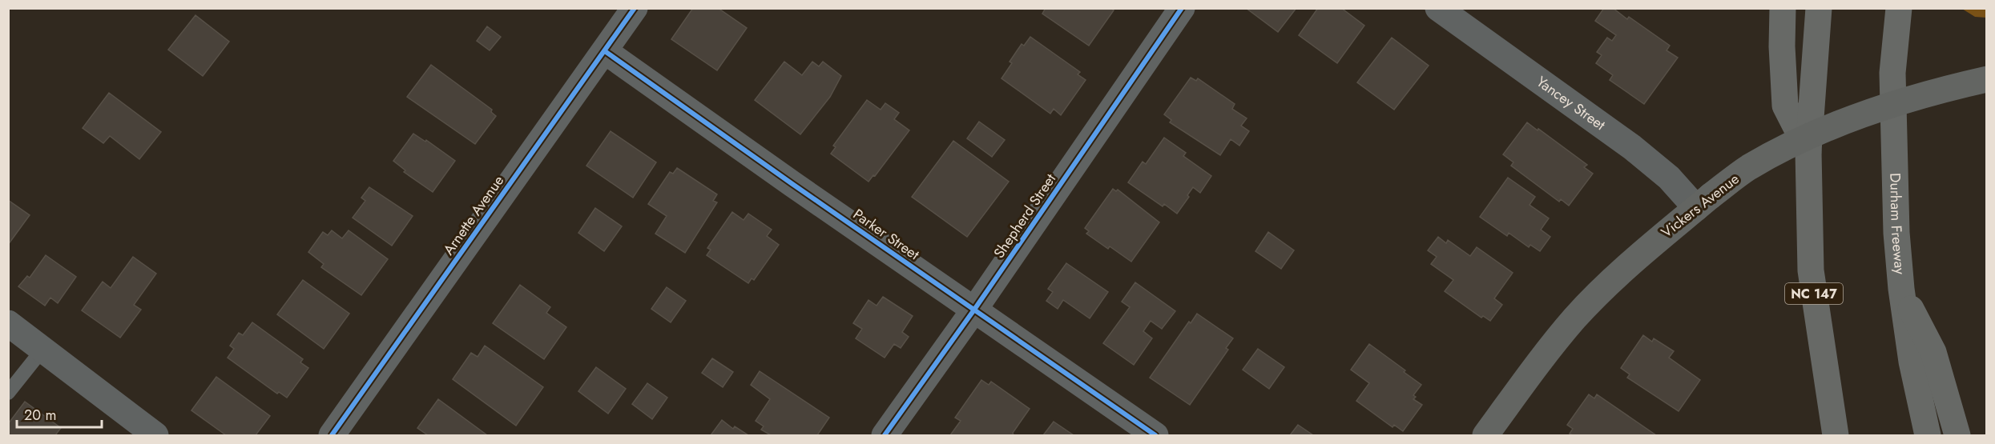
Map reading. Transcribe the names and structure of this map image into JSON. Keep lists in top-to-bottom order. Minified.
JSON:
{"streets":{"highway":["Durham Freeway","NC 147"],"main road":["Vickers Avenue"],"street":["Yancey Street","Arnette Avenue","Shepherd Street","Parker Street"]},"crossings":[["Yancey Street","Vickers Avenue"],["Arnette Avenue","Parker Street"],["Shepherd Street","Parker Street"]],"scale_bar":"20 m"}
